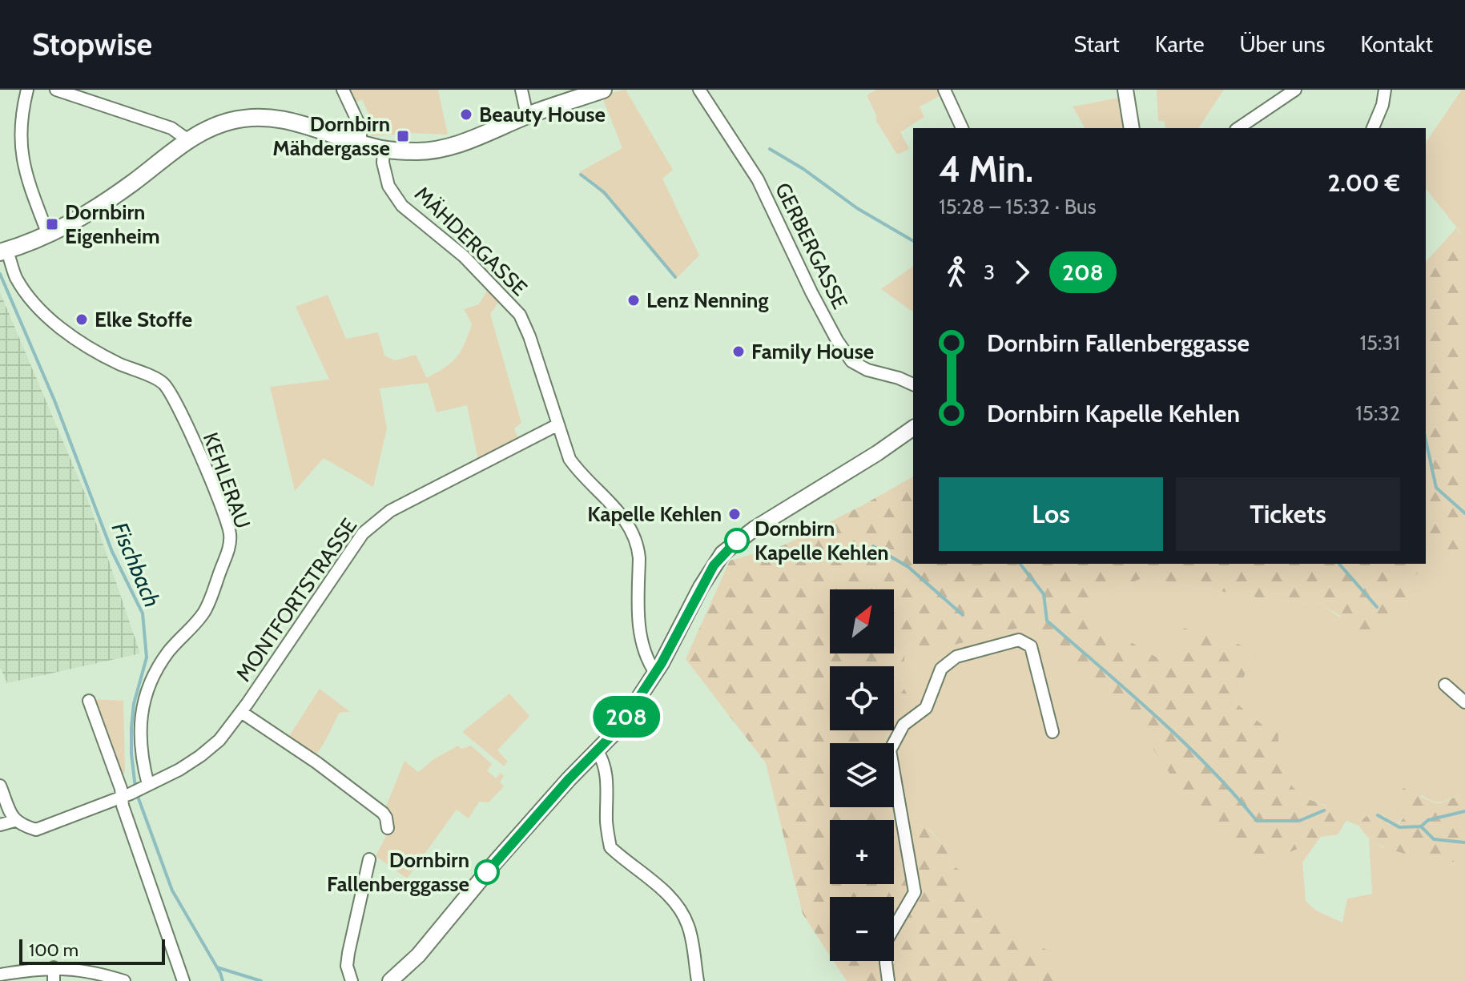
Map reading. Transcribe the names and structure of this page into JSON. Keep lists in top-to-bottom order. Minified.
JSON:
{"streets":{"street":["MÄHDERGASSE","GERBERGASSE","KEHLERAU","MONTFORTSTRASSE"]},"crossings":[["MÄHDERGASSE","MONTFORTSTRASSE"],["KEHLERAU","MONTFORTSTRASSE"]],"water":["Fischbach"],"places":{"other":["Beauty House","Lenz Nenning","Elke Stoffe","Family House","Kapelle Kehlen","Dornbirn Kapelle Kehlen","Dornbirn Fallenberggasse"],"transit":["Dornbirn Mähdergasse","Dornbirn Eigenheim"]},"lines":["bus line 208"],"scale_bar":"100 m","north":"top right","page":{"header":"Stopwise","nav":["Start","Karte","Über uns","Kontakt"],"on_map":"208","heading":["4 Min.","15:28 – 15:32 · Bus","2.00 €"],"legs":["3","208"],"list":[{"name":"Dornbirn Fallenberggasse","value":"15:31"},{"name":"Dornbirn Kapelle Kehlen","value":"15:32"}],"buttons":["Los","Tickets"],"map_buttons":["+","−"],"scale":"100 m"}}
